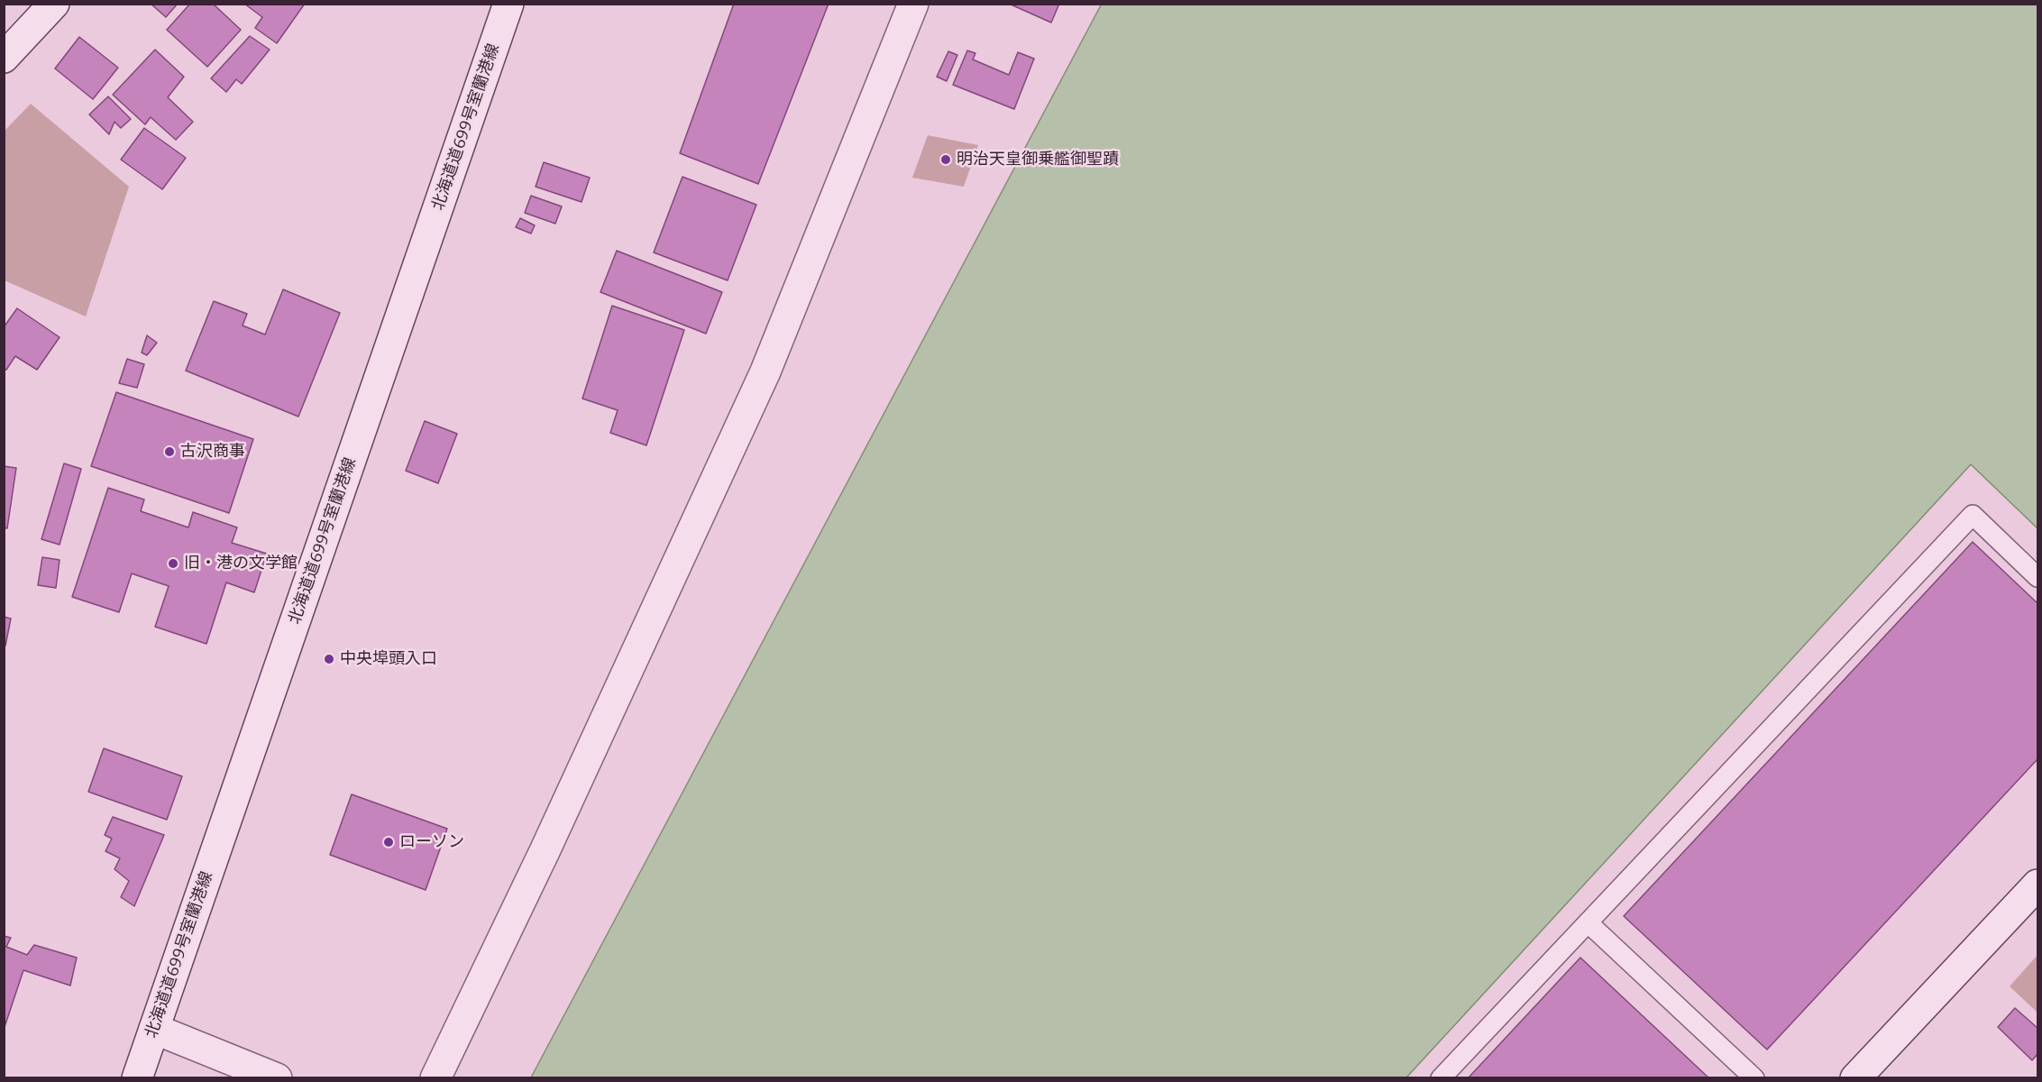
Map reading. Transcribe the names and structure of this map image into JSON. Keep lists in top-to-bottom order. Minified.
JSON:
{"streets":{"street":["北海道道699号室蘭港線"]},"places":["明治天皇御乗艦御聖蹟","古沢商事","旧・港の文学館","中央埠頭入口","ローソン"]}
